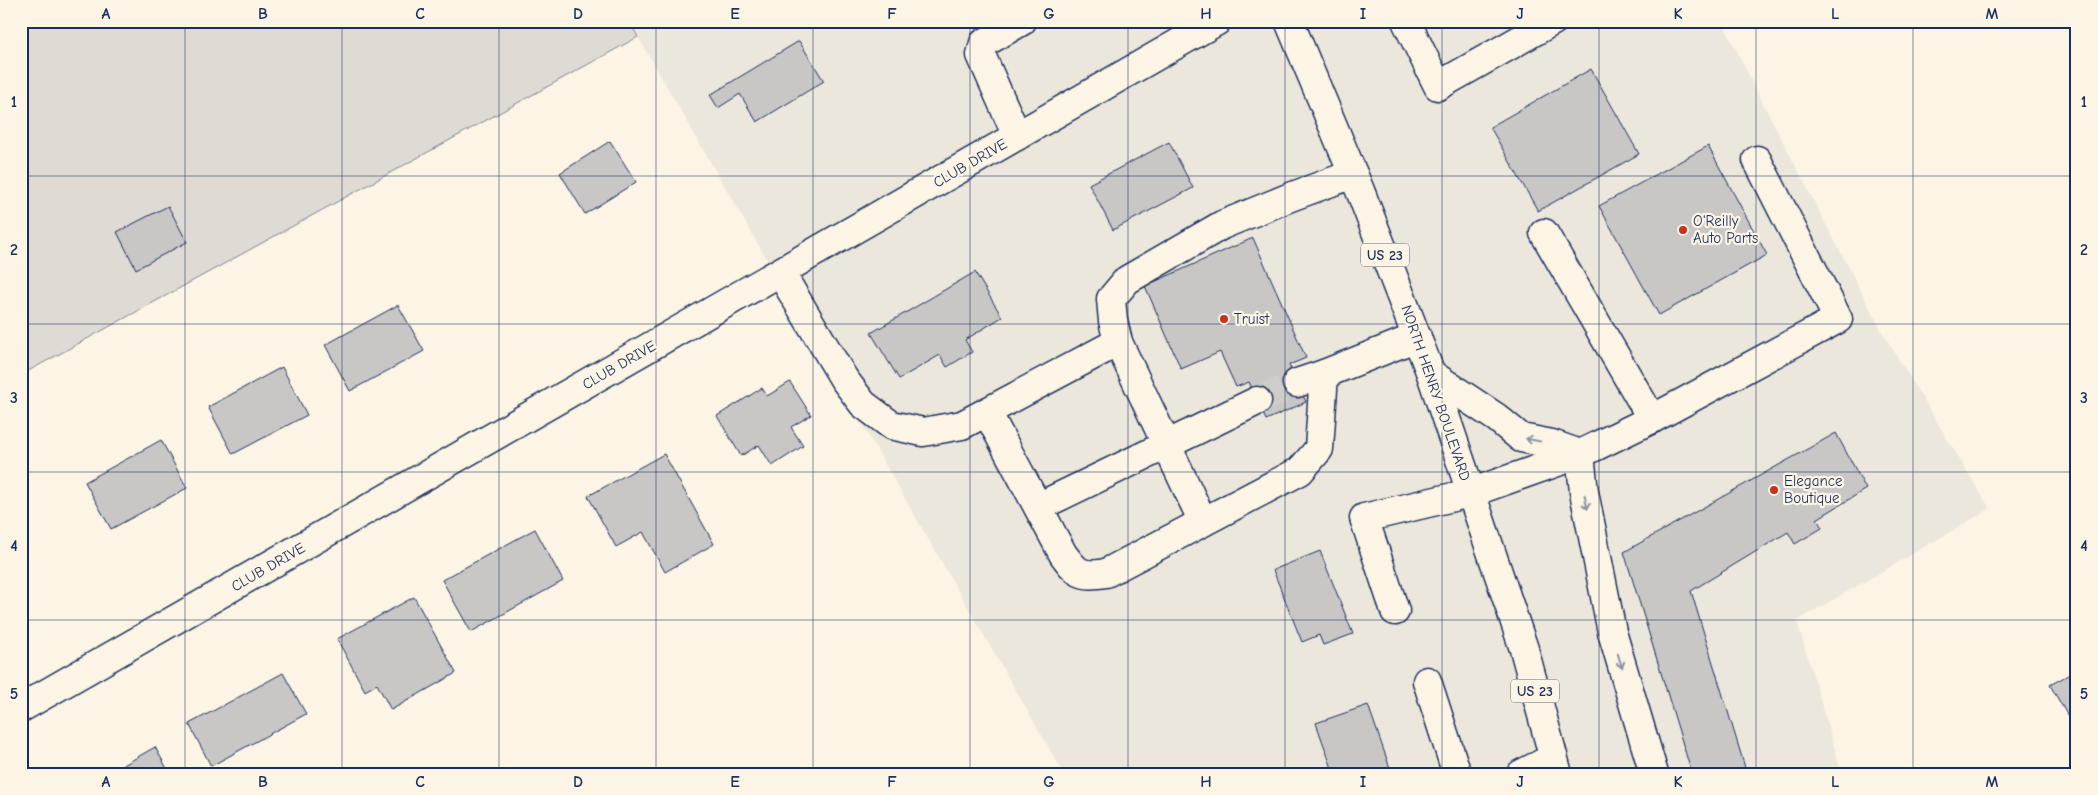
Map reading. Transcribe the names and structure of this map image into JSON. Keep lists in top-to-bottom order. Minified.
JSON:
{"streets":{"main road":["CLUB DRIVE","US 23","NORTH HENRY BOULEVARD"]},"places":["O'Reilly Auto Parts","Truist","Elegance Boutique"],"grid":{"columns":["A","B","C","D","E","F","G","H","I","J","K","L","M"],"rows":["1","2","3","4","5"]}}
